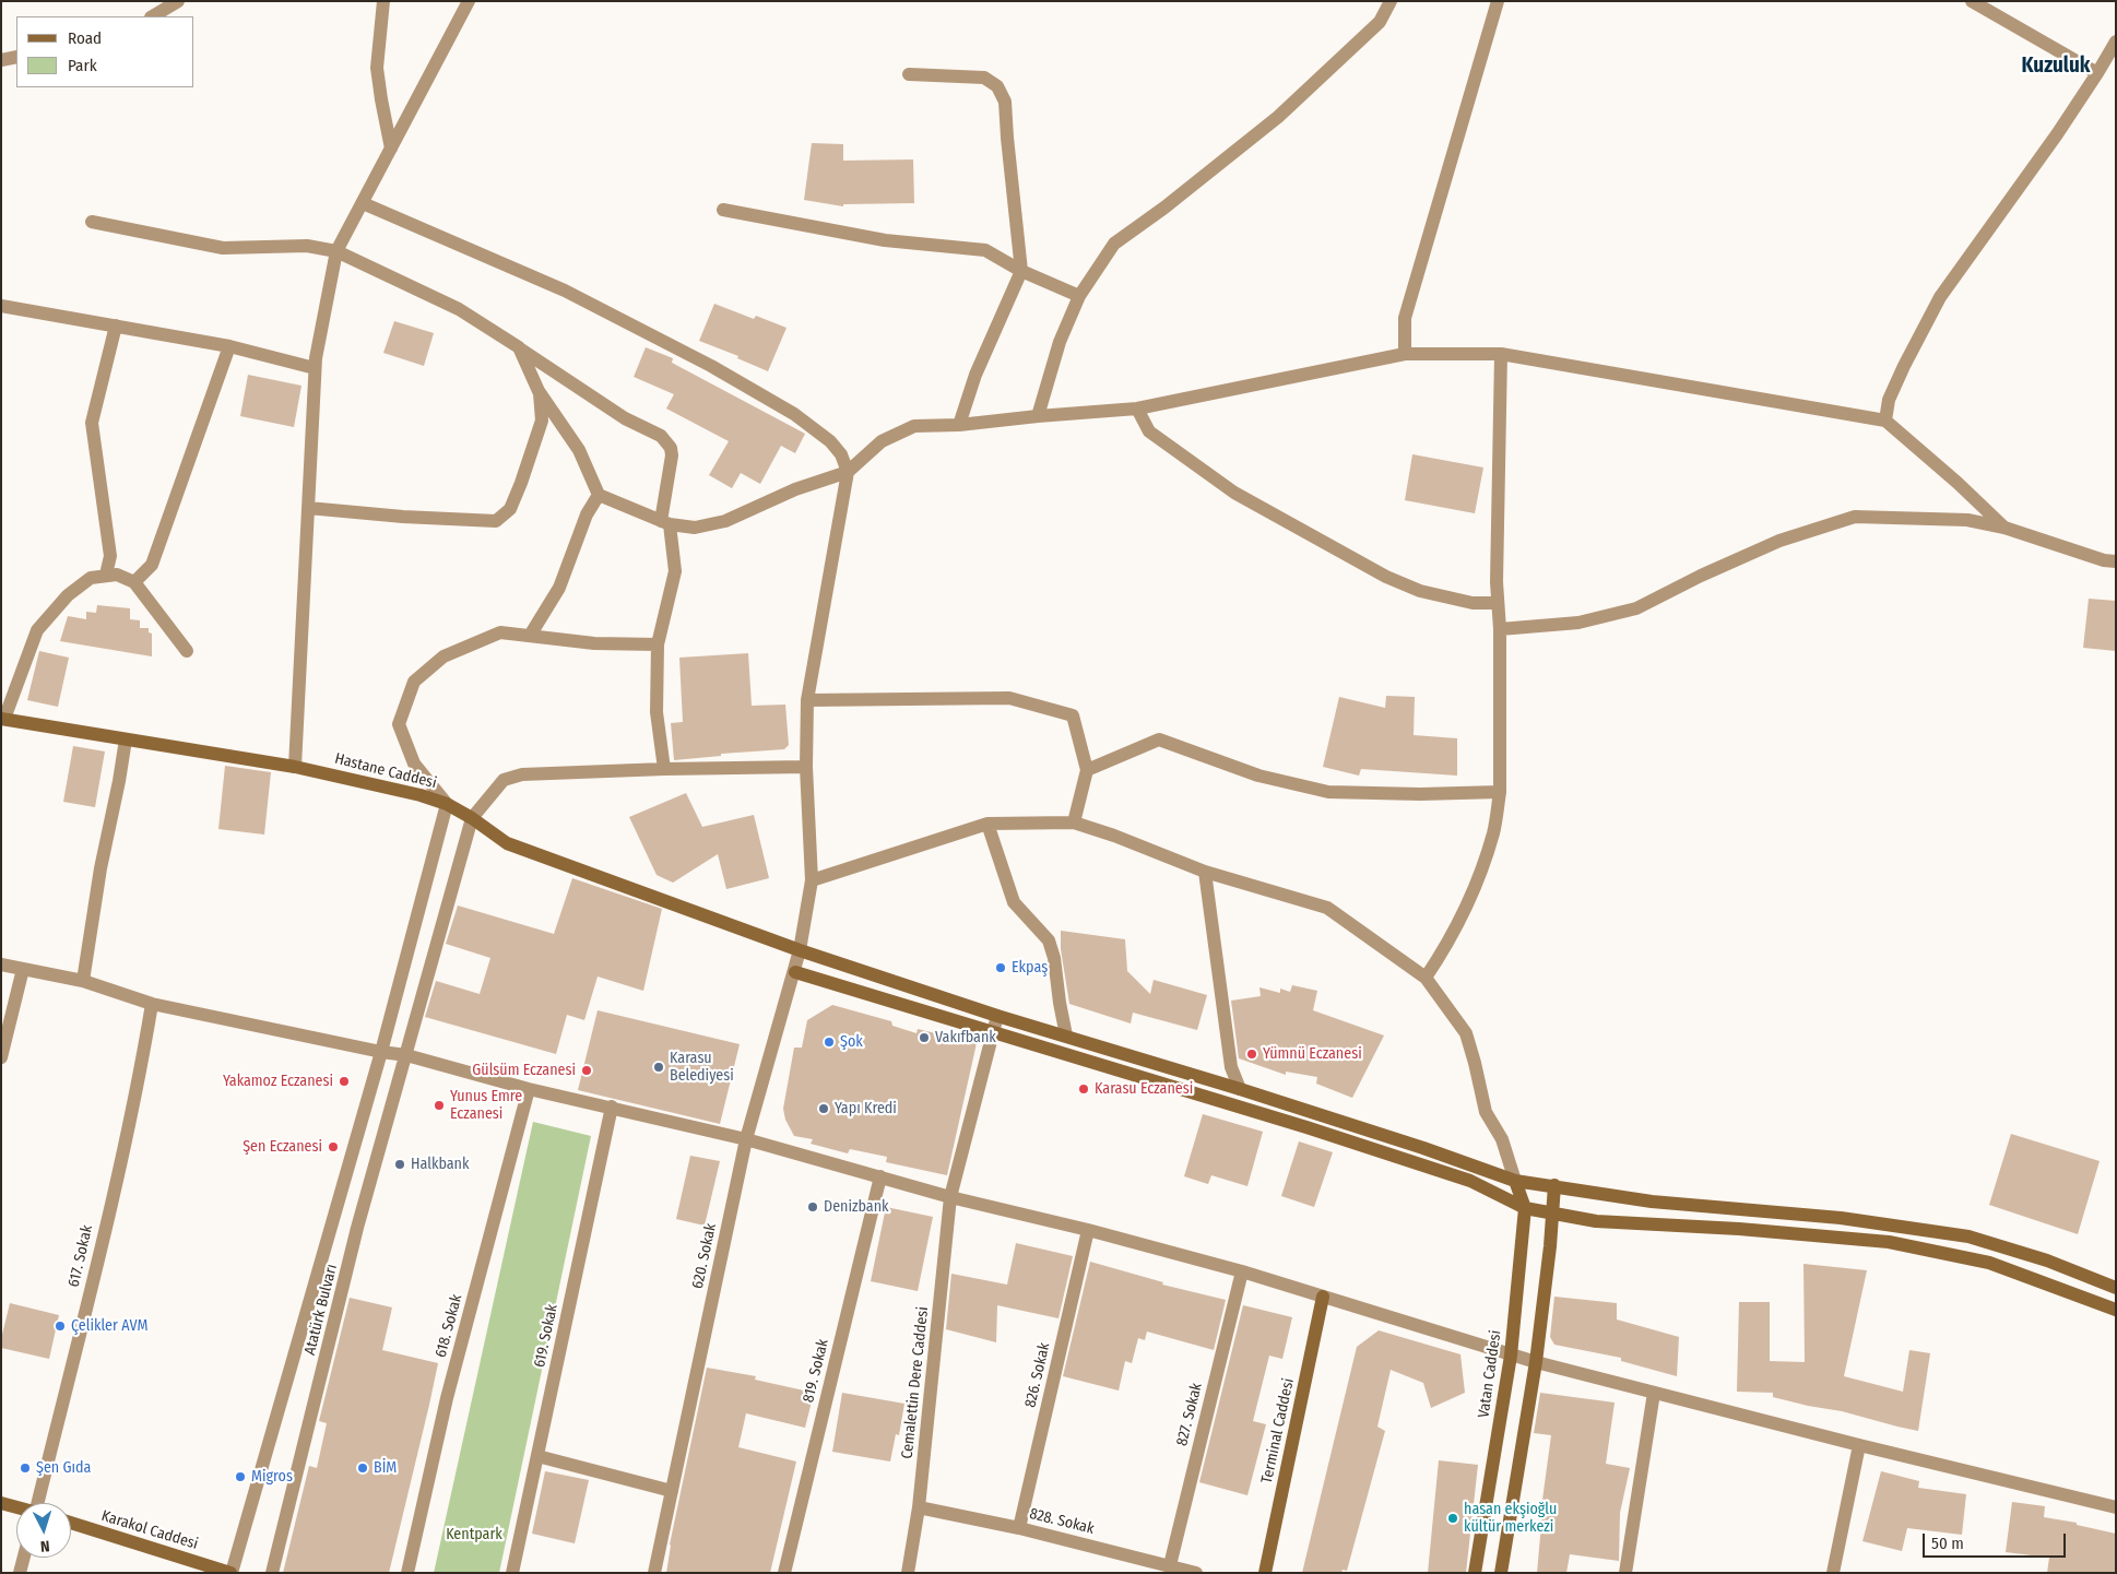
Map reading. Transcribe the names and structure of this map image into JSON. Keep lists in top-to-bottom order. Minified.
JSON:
{"streets":{"main road":["Hastane Caddesi","Vatan Caddesi","Terminal Caddesi","Karakol Caddesi"],"street":["617. Sokak","620. Sokak","Atatürk Bulvarı","618. Sokak","619. Sokak","819. Sokak","826. Sokak","Cemalettin Dere Caddesi","827. Sokak","828. Sokak"]},"crossings":[["Hastane Caddesi","620. Sokak"],["Hastane Caddesi","Atatürk Bulvarı"],["Hastane Caddesi","Vatan Caddesi"],["Hastane Caddesi","Cemalettin Dere Caddesi"],["826. Sokak","828. Sokak"],["Cemalettin Dere Caddesi","828. Sokak"],["827. Sokak","828. Sokak"]],"districts":["Kuzuluk"],"parks":["Kentpark"],"places":["Ekpaş","Vakıfbank","Şok","Yümnü Eczanesi","Karasu Belediyesi","Gülsüm Eczanesi","Yakamoz Eczanesi","Karasu Eczanesi","Yunus Emre Eczanesi","Yapı Kredi","Şen Eczanesi","Halkbank","Denizbank","Çelikler AVM","Şen Gıda","BİM","Migros","hasan ekşioğlu kültür merkezi"],"legend":["Road","Park"],"scale_bar":"50 m","north":"bottom"}
